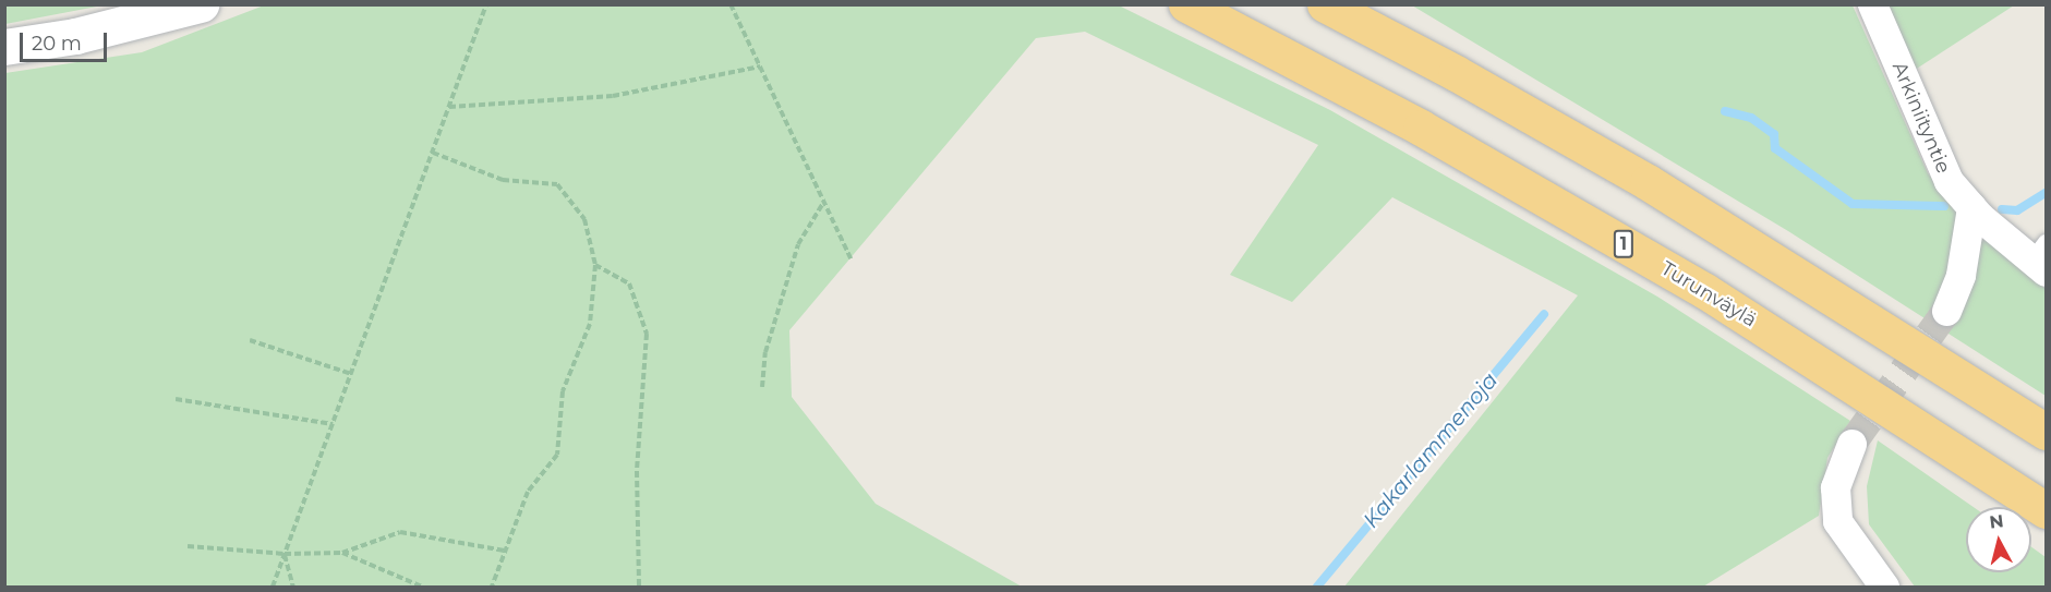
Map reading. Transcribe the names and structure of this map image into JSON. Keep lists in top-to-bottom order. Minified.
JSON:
{"streets":{"highway":["1","Turunväylä"],"street":["Arkiniityntie"]},"water":["Kakarlammenoja"],"scale_bar":"20 m","north":"top"}
